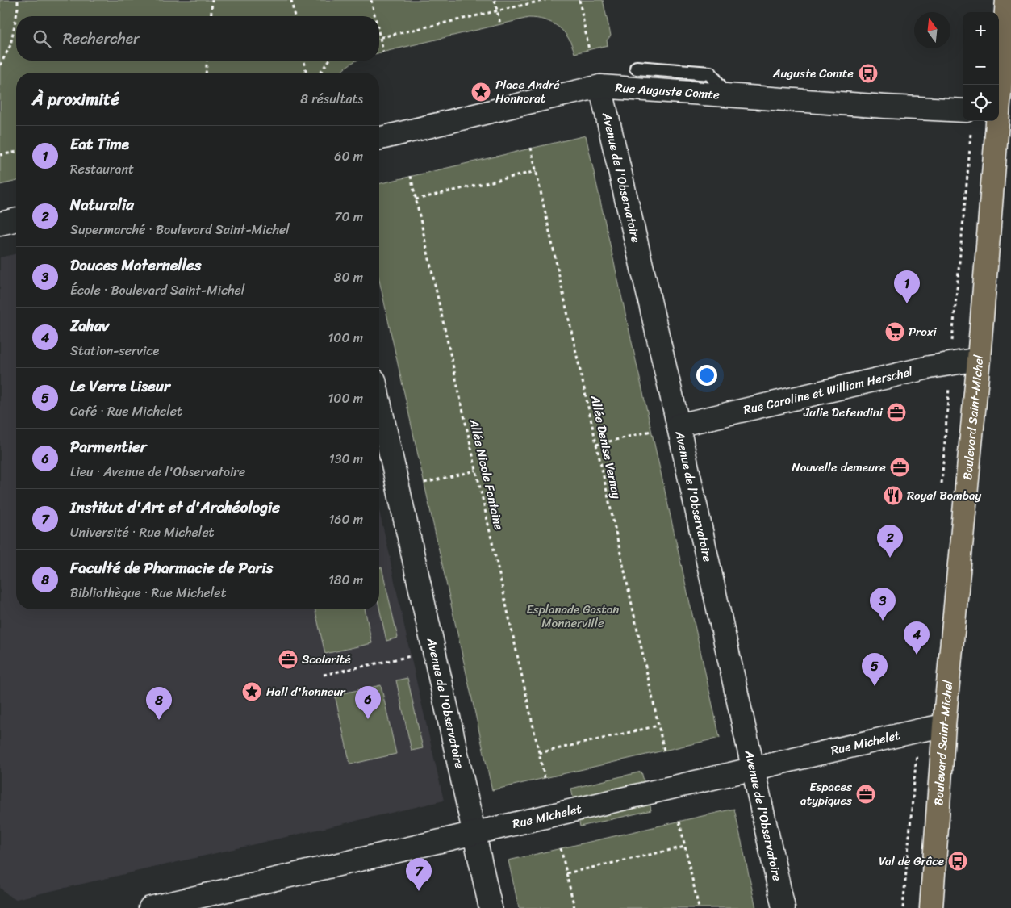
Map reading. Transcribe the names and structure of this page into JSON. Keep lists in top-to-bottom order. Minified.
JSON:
{"streets":{"main road":["Boulevard Saint-Michel"],"street":["Rue Auguste Comte","Avenue de l'Observatoire","Rue Caroline et William Herschel","Rue Michelet"],"path":["Allée Denise Vernay","Allée Nicole Fontaine"]},"crossings":[["Rue Auguste Comte","Avenue de l'Observatoire"],["Avenue de l'Observatoire","Rue Caroline et William Herschel"],["Avenue de l'Observatoire","Rue Michelet"],["Rue Caroline et William Herschel","Boulevard Saint-Michel"],["Boulevard Saint-Michel","Rue Michelet"]],"parks":["Esplanade Gaston Monnerville"],"places":{"bus stop":["Auguste Comte","Val de Grâce"],"place":["Place André Honnorat","Hall d'honneur"],"supermarket":["Proxi"],"office":["Julie Defendini","Nouvelle demeure","Scolarité","Espaces atypiques"],"restaurant":["Royal Bombay"]},"north":"top","page":{"map_buttons":["+","−"],"search":"Rechercher","heading":["À proximité","8 résultats"],"list":[{"mark":"1","name":"Eat Time","note":"Restaurant","value":"60 m"},{"mark":"2","name":"Naturalia","note":"Supermarché · Boulevard Saint-Michel","value":"70 m"},{"mark":"3","name":"Douces Maternelles","note":"École · Boulevard Saint-Michel","value":"80 m"},{"mark":"4","name":"Zahav","note":"Station-service","value":"100 m"},{"mark":"5","name":"Le Verre Liseur","note":"Café · Rue Michelet","value":"100 m"},{"mark":"6","name":"Parmentier","note":"Lieu · Avenue de l'Observatoire","value":"130 m"},{"mark":"7","name":"Institut d'Art et d'Archéologie","note":"Université · Rue Michelet","value":"160 m"},{"mark":"8","name":"Faculté de Pharmacie de Paris","note":"Bibliothèque · Rue Michelet","value":"180 m"}],"pins":["1","2","3","4","5","6","8","7"]}}
